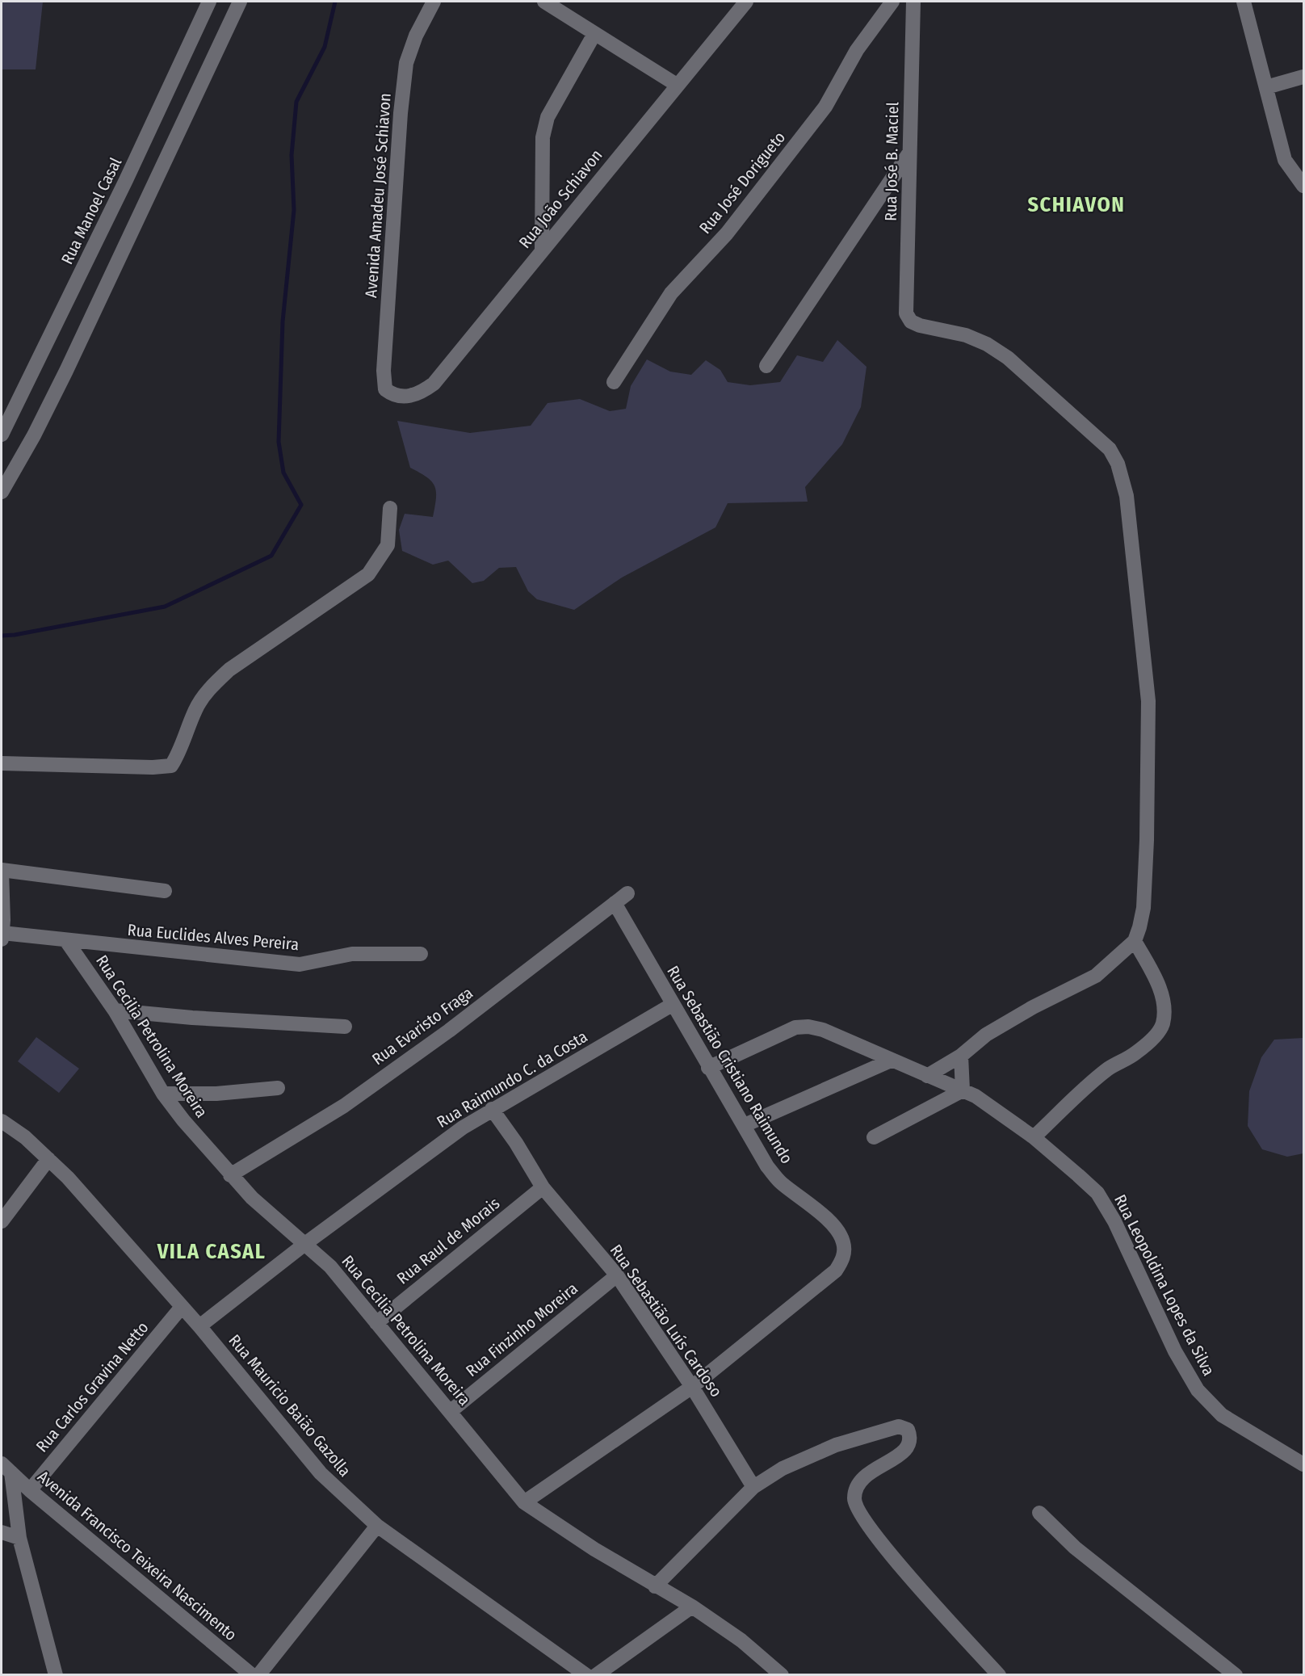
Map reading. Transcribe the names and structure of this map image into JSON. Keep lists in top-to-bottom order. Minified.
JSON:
{"streets":{"street":["Rua José B. Maciel","Rua José Dorigueto","Avenida Amadeu José Schiavon","Rua João Schiavon","Rua Manoel Casal","Rua Euclides Alves Pereira","Rua Evaristo Fraga","Rua Cecilia Petrolina Moreira","Rua Sebastião Cristiano Raimundo","Rua Raimundo C. da Costa","Rua Raul de Morais","Rua Leopoldina Lopes da Silva","Rua Sebastião Luís Cardoso","Rua Finzinho Moreira","Rua Carlos Gravina Netto","Rua Mauricio Baião Gazolla","Avenida Francisco Teixeira Nascimento"]},"crossings":[["Avenida Amadeu José Schiavon","Rua João Schiavon"],["Rua Euclides Alves Pereira","Rua Cecilia Petrolina Moreira"],["Rua Evaristo Fraga","Rua Cecilia Petrolina Moreira"],["Rua Evaristo Fraga","Rua Sebastião Cristiano Raimundo"],["Rua Cecilia Petrolina Moreira","Rua Sebastião Cristiano Raimundo"],["Rua Cecilia Petrolina Moreira","Rua Raimundo C. da Costa"],["Rua Cecilia Petrolina Moreira","Rua Raul de Morais"],["Rua Cecilia Petrolina Moreira","Rua Finzinho Moreira"],["Rua Sebastião Cristiano Raimundo","Rua Raimundo C. da Costa"],["Rua Sebastião Cristiano Raimundo","Rua Leopoldina Lopes da Silva"],["Rua Sebastião Cristiano Raimundo","Rua Sebastião Luís Cardoso"],["Rua Raimundo C. da Costa","Rua Sebastião Luís Cardoso"],["Rua Raul de Morais","Rua Sebastião Luís Cardoso"],["Rua Sebastião Luís Cardoso","Rua Finzinho Moreira"],["Rua Carlos Gravina Netto","Rua Mauricio Baião Gazolla"],["Rua Carlos Gravina Netto","Avenida Francisco Teixeira Nascimento"]],"districts":["SCHIAVON","VILA CASAL"]}
